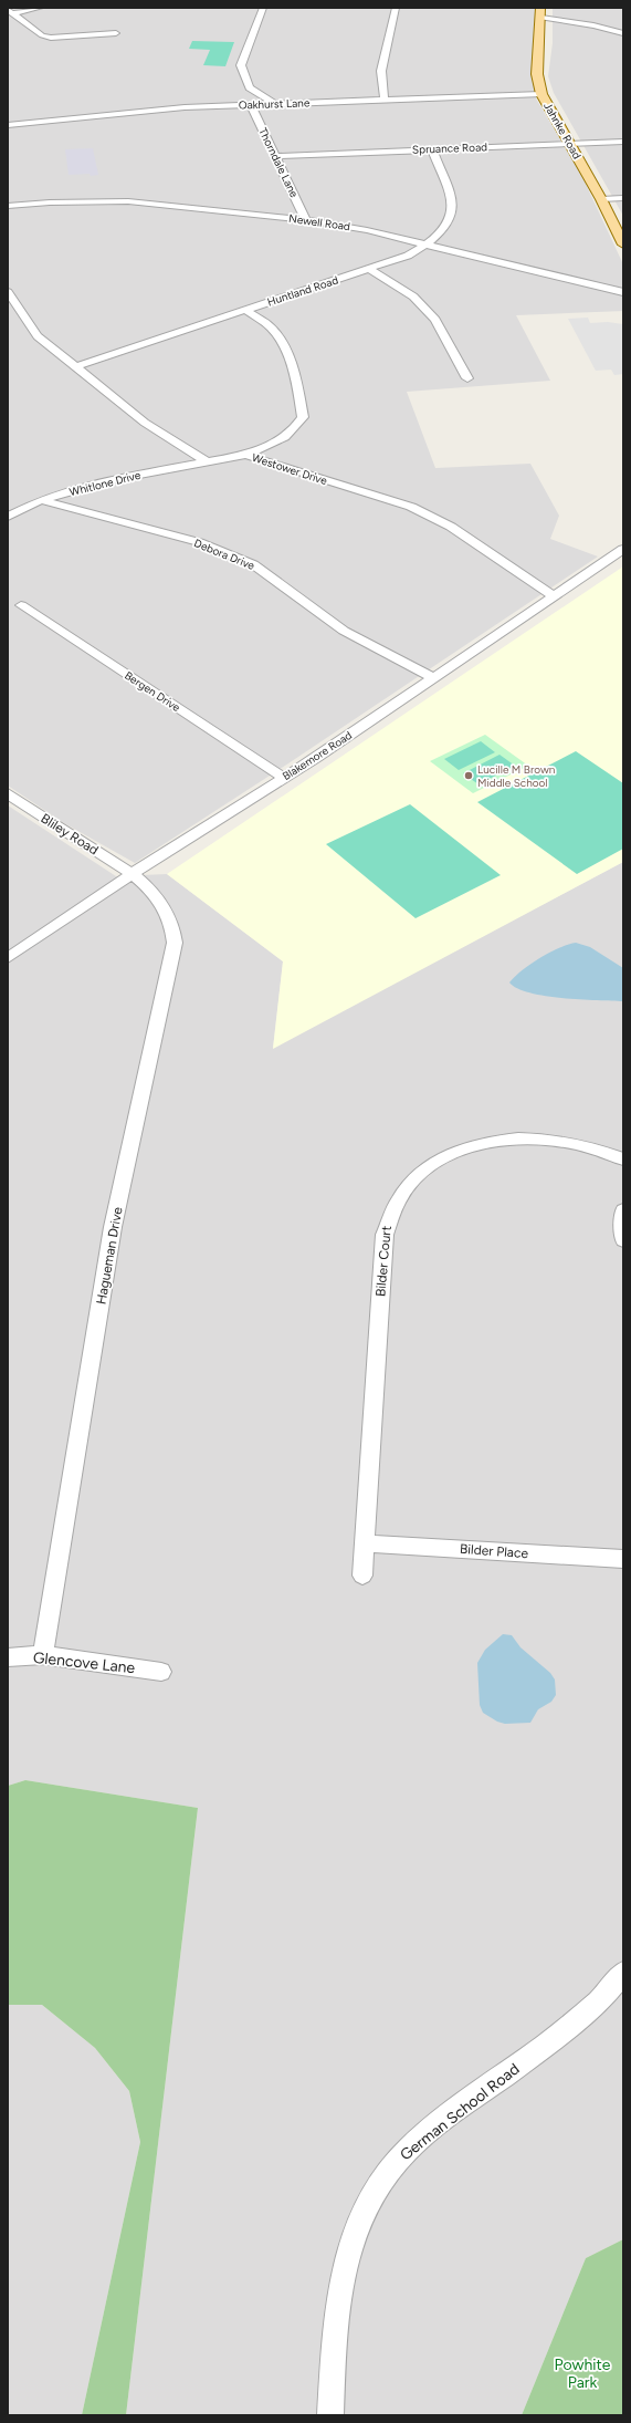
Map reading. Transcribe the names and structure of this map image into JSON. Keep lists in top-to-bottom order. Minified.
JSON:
{"streets":{"main road":["Jahnke Road"],"street":["Oakhurst Lane","Spruance Road","Thorndale Lane","Newell Road","Huntland Road","Westower Drive","Whitlone Drive","Debora Drive","Bergen Drive","Blakemore Road","Bliley Road","Hagueman Drive","Bilder Court","Bilder Place","Glencove Lane","German School Road"]},"crossings":[["Oakhurst Lane","Jahnke Road"],["Oakhurst Lane","Thorndale Lane"],["Jahnke Road","Spruance Road"],["Spruance Road","Thorndale Lane"],["Spruance Road","Huntland Road"],["Thorndale Lane","Newell Road"],["Newell Road","Huntland Road"],["Westower Drive","Whitlone Drive"],["Westower Drive","Blakemore Road"],["Whitlone Drive","Debora Drive"],["Debora Drive","Blakemore Road"],["Bergen Drive","Blakemore Road"],["Blakemore Road","Bliley Road"],["Blakemore Road","Hagueman Drive"],["Bliley Road","Hagueman Drive"],["Hagueman Drive","Glencove Lane"],["Bilder Court","Bilder Place"]],"parks":["Powhite Park"],"places":["Lucille M Brown Middle School"]}
